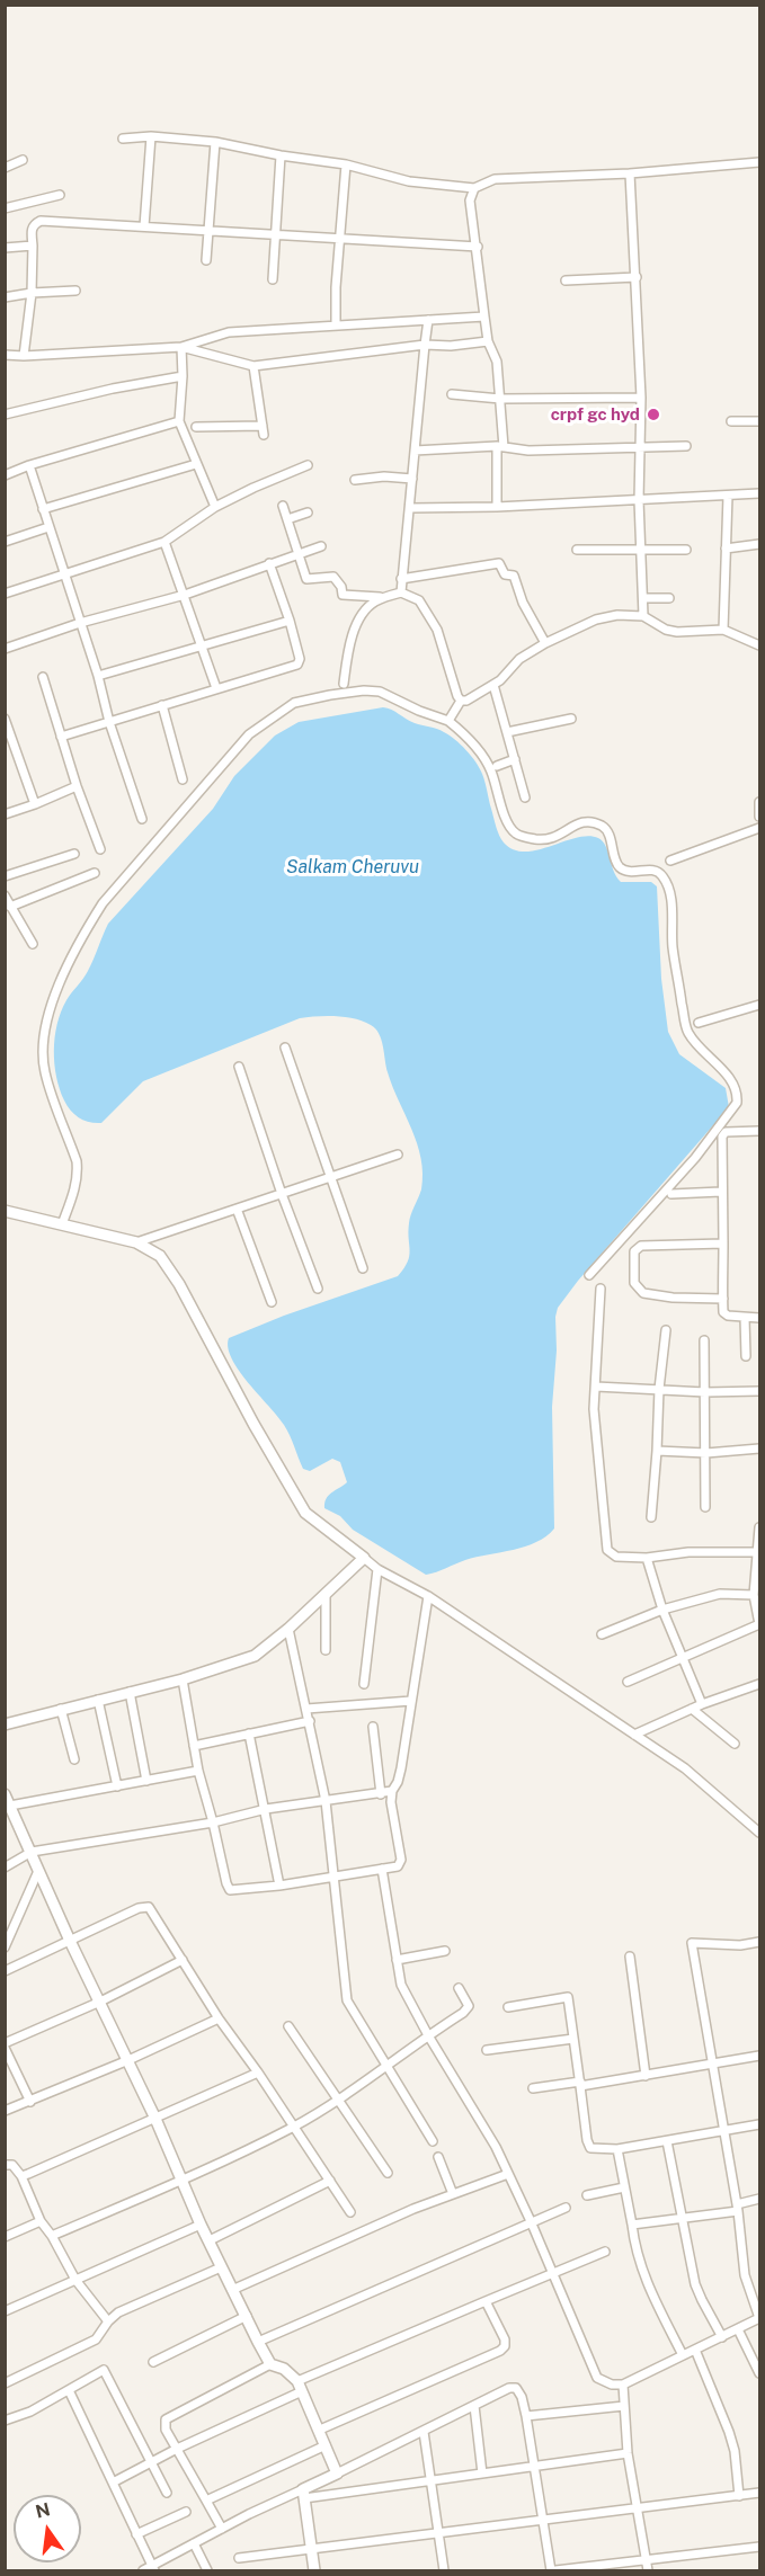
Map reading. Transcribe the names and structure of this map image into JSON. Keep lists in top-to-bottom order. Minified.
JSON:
{"water":["Salkam Cheruvu"],"places":["crpf gc hyd"],"north":"top"}
